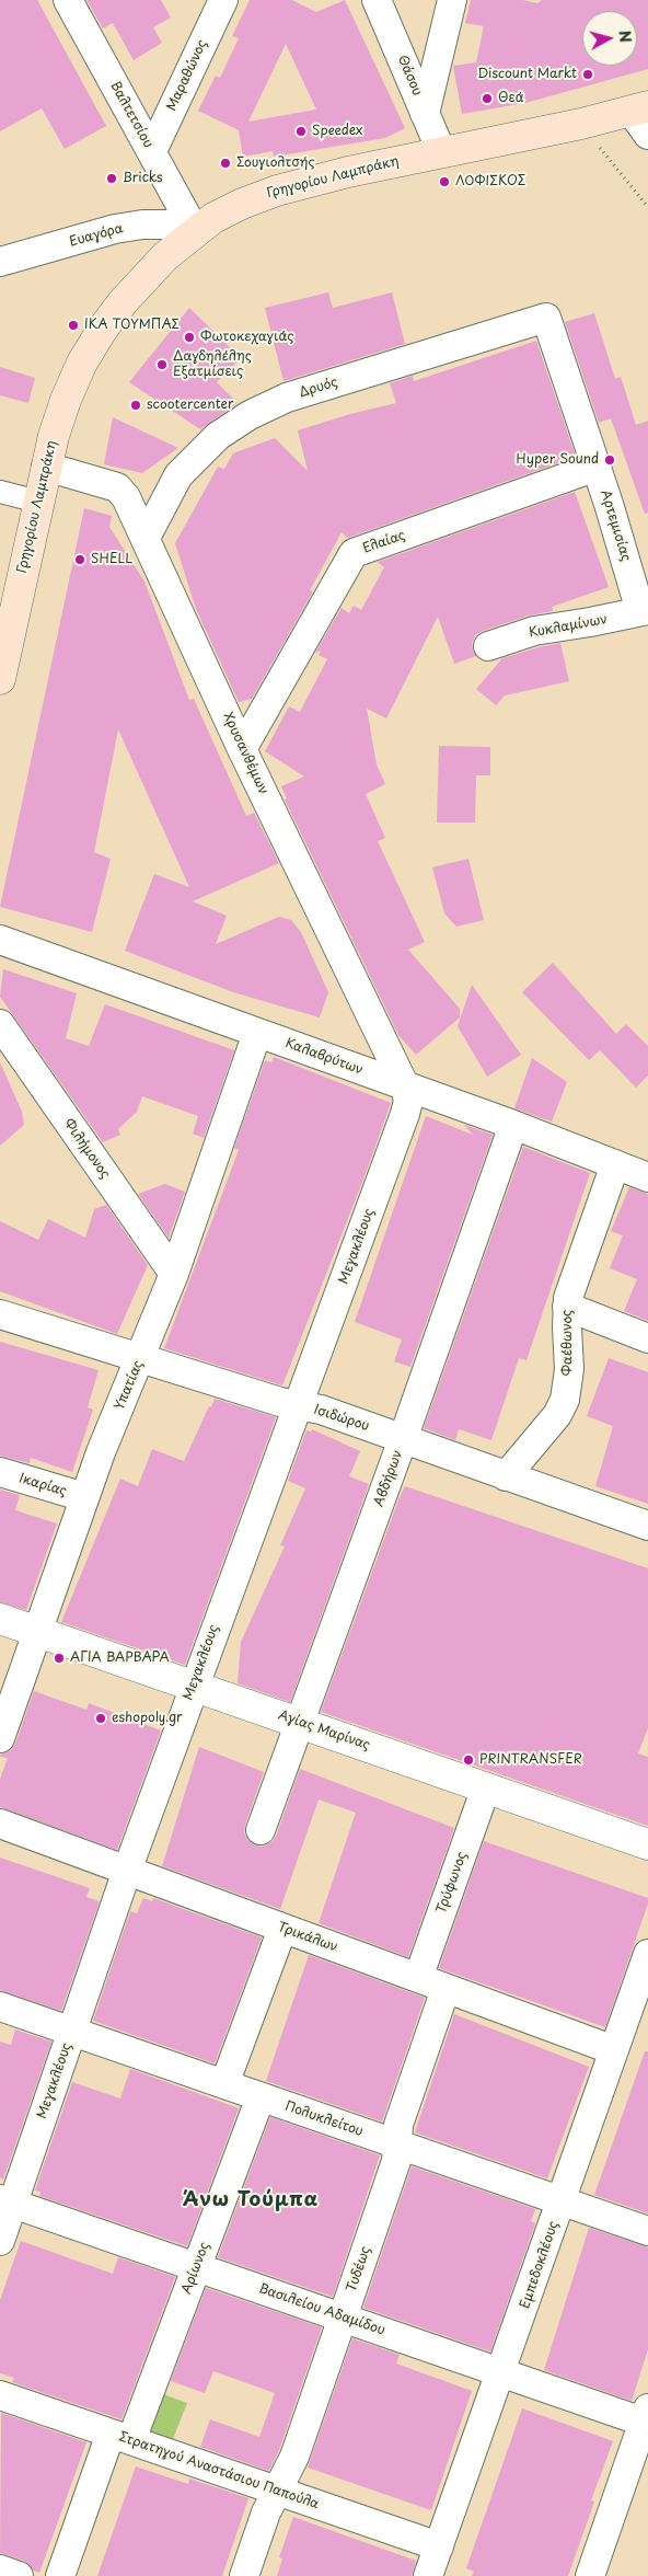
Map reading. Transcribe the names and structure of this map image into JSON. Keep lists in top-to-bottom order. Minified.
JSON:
{"streets":{"main road":["Γρηγορίου Λαμπράκη"],"street":["Μαραθώνος","Θάσου","Βαλτετσίου","Ευαγόρα","Δρυός","Αρτεμισίας","Ελαίας","Κυκλαμίνων","Χρυσανθέμων","Καλαβρύτων","Φιλήμονος","Μεγακλέους","Φαέθωνος","Υπατίας","Ισιδώρου","Αβδήρων","Ικαρίας","Αγίας Μαρίνας","Τρύφωνος","Τρικάλων","Πολυκλείτου","Εμπεδοκλέους","Αρίωνος","Τυδέως","Βασιλείου Αδαμίδου","Στρατηγού Αναστάσιου Παπούλα"]},"crossings":[["Μαραθώνος","Βαλτετσίου"],["Θάσου","Γρηγορίου Λαμπράκη"],["Βαλτετσίου","Γρηγορίου Λαμπράκη"],["Βαλτετσίου","Ευαγόρα"],["Γρηγορίου Λαμπράκη","Ευαγόρα"],["Γρηγορίου Λαμπράκη","Χρυσανθέμων"],["Δρυός","Αρτεμισίας"],["Δρυός","Χρυσανθέμων"],["Αρτεμισίας","Ελαίας"],["Αρτεμισίας","Κυκλαμίνων"],["Ελαίας","Χρυσανθέμων"],["Χρυσανθέμων","Καλαβρύτων"],["Χρυσανθέμων","Μεγακλέους"],["Καλαβρύτων","Μεγακλέους"],["Καλαβρύτων","Φαέθωνος"],["Καλαβρύτων","Υπατίας"],["Καλαβρύτων","Αβδήρων"],["Φιλήμονος","Υπατίας"],["Μεγακλέους","Ισιδώρου"],["Μεγακλέους","Αγίας Μαρίνας"],["Μεγακλέους","Τρικάλων"],["Μεγακλέους","Πολυκλείτου"],["Μεγακλέους","Βασιλείου Αδαμίδου"],["Φαέθωνος","Ισιδώρου"],["Υπατίας","Ισιδώρου"],["Υπατίας","Ικαρίας"],["Υπατίας","Αγίας Μαρίνας"],["Ισιδώρου","Αβδήρων"],["Αβδήρων","Αγίας Μαρίνας"],["Αγίας Μαρίνας","Τρύφωνος"],["Τρύφωνος","Τρικάλων"],["Τρικάλων","Εμπεδοκλέους"],["Τρικάλων","Τυδέως"],["Πολυκλείτου","Εμπεδοκλέους"],["Πολυκλείτου","Αρίωνος"],["Πολυκλείτου","Τυδέως"],["Εμπεδοκλέους","Βασιλείου Αδαμίδου"],["Εμπεδοκλέους","Στρατηγού Αναστάσιου Παπούλα"],["Αρίωνος","Βασιλείου Αδαμίδου"],["Αρίωνος","Στρατηγού Αναστάσιου Παπούλα"],["Τυδέως","Βασιλείου Αδαμίδου"],["Τυδέως","Στρατηγού Αναστάσιου Παπούλα"]],"districts":["Άνω Τούμπα"],"places":["Discount Markt","Θεά","Speedex","Σουγιολτσής","Bricks","ΛΟΦΙΣΚΟΣ","ΙΚΑ ΤΟΥΜΠΑΣ","Φωτοκεχαγιάς","Δαγδηλέλης Εξατμίσεις","scootercenter","Hyper Sound","SHELL","ΑΓΙΑ ΒΑΡΒΑΡΑ","eshopoly.gr","PRINTRANSFER"],"north":"right"}
